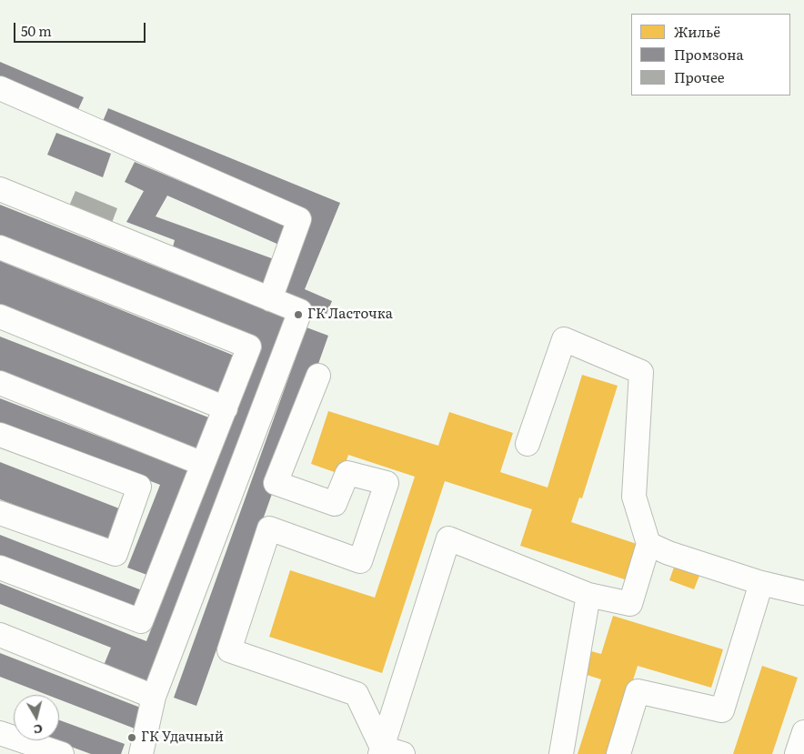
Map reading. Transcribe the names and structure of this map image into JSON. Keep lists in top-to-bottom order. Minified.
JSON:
{"places":["ГК Ласточка","ГК Удачный"],"legend":["Жильё","Промзона","Прочее"],"scale_bar":"50 m","north":"bottom"}
